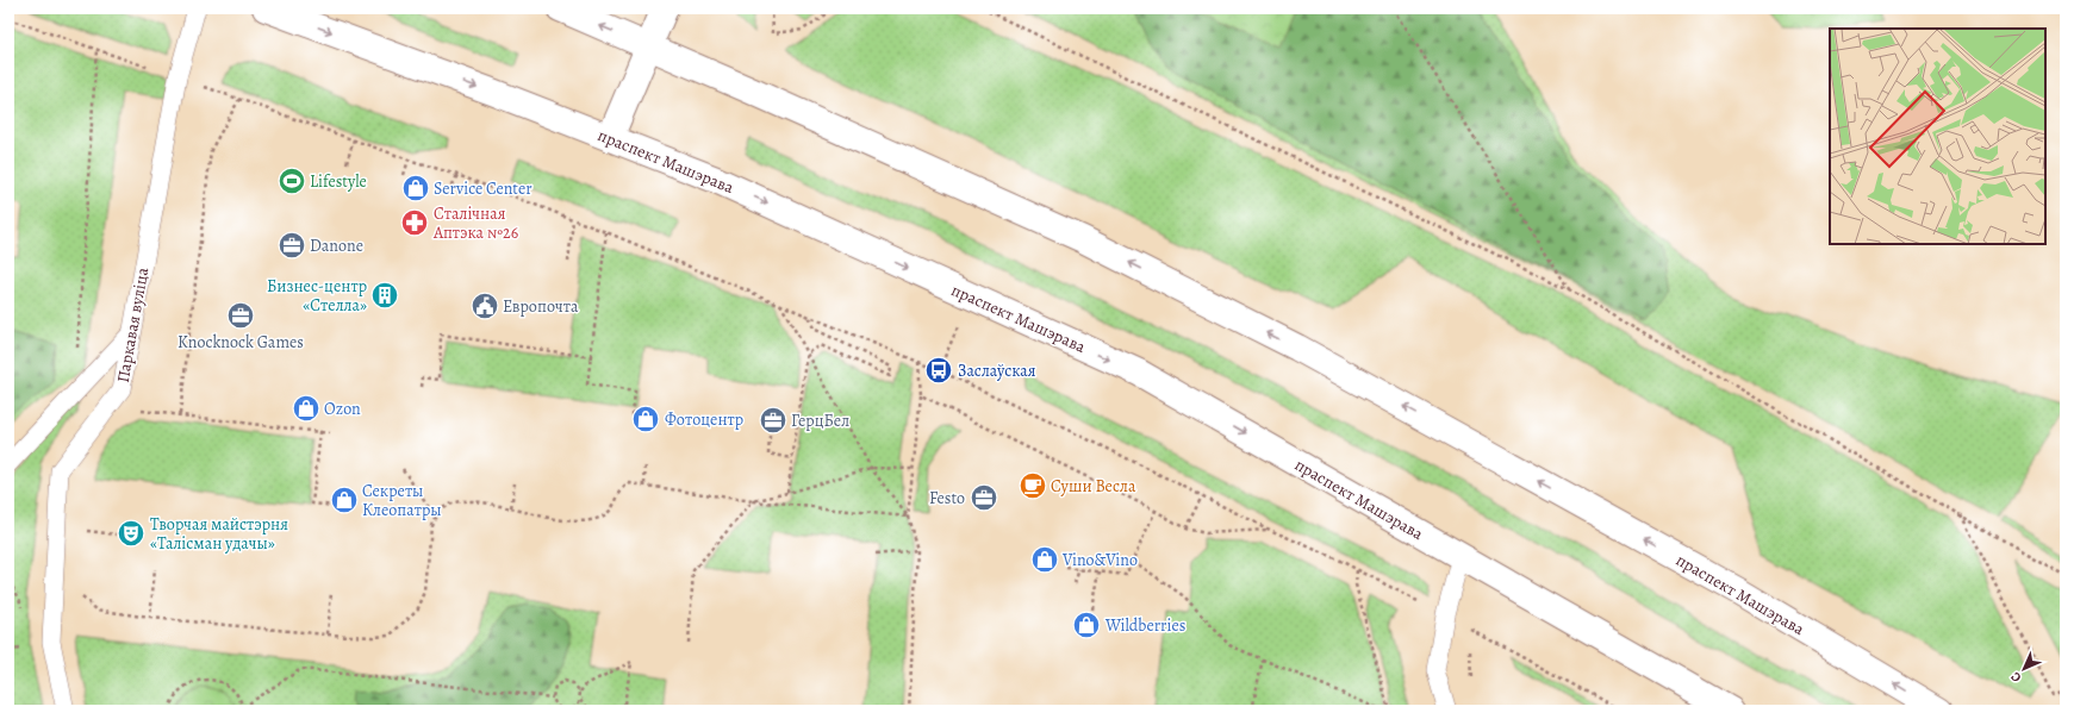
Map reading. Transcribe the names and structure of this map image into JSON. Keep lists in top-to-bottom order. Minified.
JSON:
{"streets":{"main road":["праспект Машэрава"],"lane":["Паркавая вуліца"]},"places":{"sports":["Lifestyle"],"shop":["Service Center","Ozon","Фотоцентр","Секреты Клеопатры","Vino&Vino","Wildberries"],"pharmacy":["Сталічная Аптэка №26"],"office":["Danone","Knocknock Games","ГерцБел","Festo"],"building":["Бизнес-центр «Стелла»"],"public building":["Европочта"],"bus stop":["Заслаўская"],"cafe":["Суши Весла"],"theatre":["Творчая майстэрня «Талісман удачы»"]},"north":"bottom left"}
